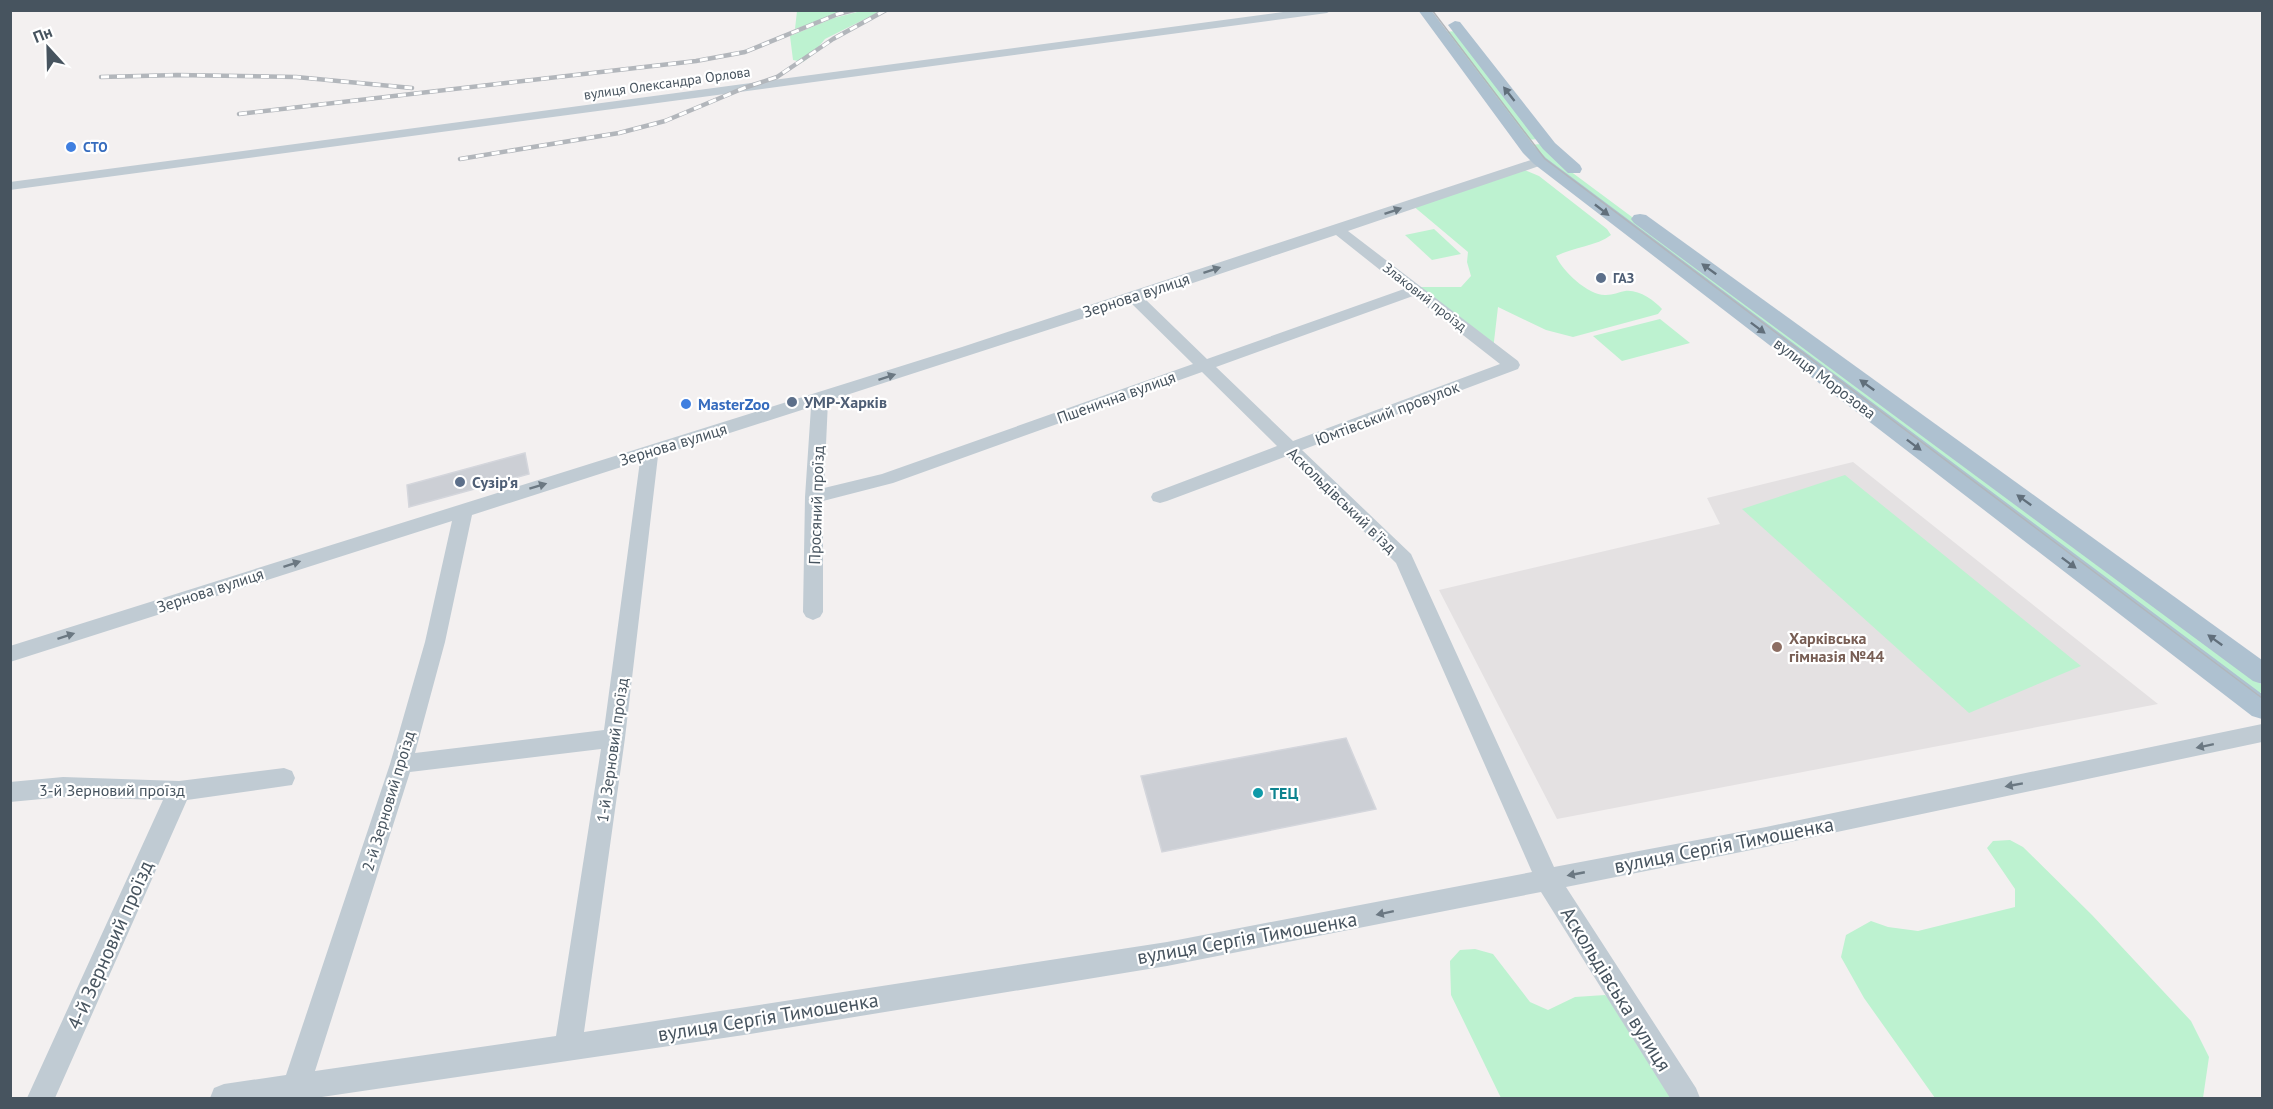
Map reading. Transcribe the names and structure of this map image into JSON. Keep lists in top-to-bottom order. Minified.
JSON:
{"streets":{"main road":["вулиця Морозова"],"street":["вулиця Олександра Орлова","Зернова вулиця","Злаковий проїзд","Пшенична вулиця","Юмтівський провулок","Аскольдівський в'їзд","Просяний проїзд","1-й Зерновий проїзд","3-й Зерновий проїзд","2-й Зерновий проїзд","вулиця Сергія Тимошенка","4-й Зерновий проїзд","Аскольдівська вулиця"]},"crossings":[["Зернова вулиця","Злаковий проїзд"],["Зернова вулиця","вулиця Морозова"],["Зернова вулиця","Аскольдівський в'їзд"],["Зернова вулиця","Просяний проїзд"],["Зернова вулиця","1-й Зерновий проїзд"],["Зернова вулиця","2-й Зерновий проїзд"],["Злаковий проїзд","Пшенична вулиця"],["Злаковий проїзд","Юмтівський провулок"],["Пшенична вулиця","Аскольдівський в'їзд"],["Пшенична вулиця","Просяний проїзд"],["Юмтівський провулок","Аскольдівський в'їзд"],["Аскольдівський в'їзд","вулиця Сергія Тимошенка"],["Аскольдівський в'їзд","Аскольдівська вулиця"],["1-й Зерновий проїзд","вулиця Сергія Тимошенка"],["3-й Зерновий проїзд","4-й Зерновий проїзд"],["2-й Зерновий проїзд","вулиця Сергія Тимошенка"],["вулиця Сергія Тимошенка","Аскольдівська вулиця"]],"one_way":["Зернова вулиця","вулиця Сергія Тимошенка"],"places":["СТО","ГАЗ","УМР-Харків","MasterZoo","Сузір'я","Харківська гімназія №44","ТЕЦ"],"north":"top"}
